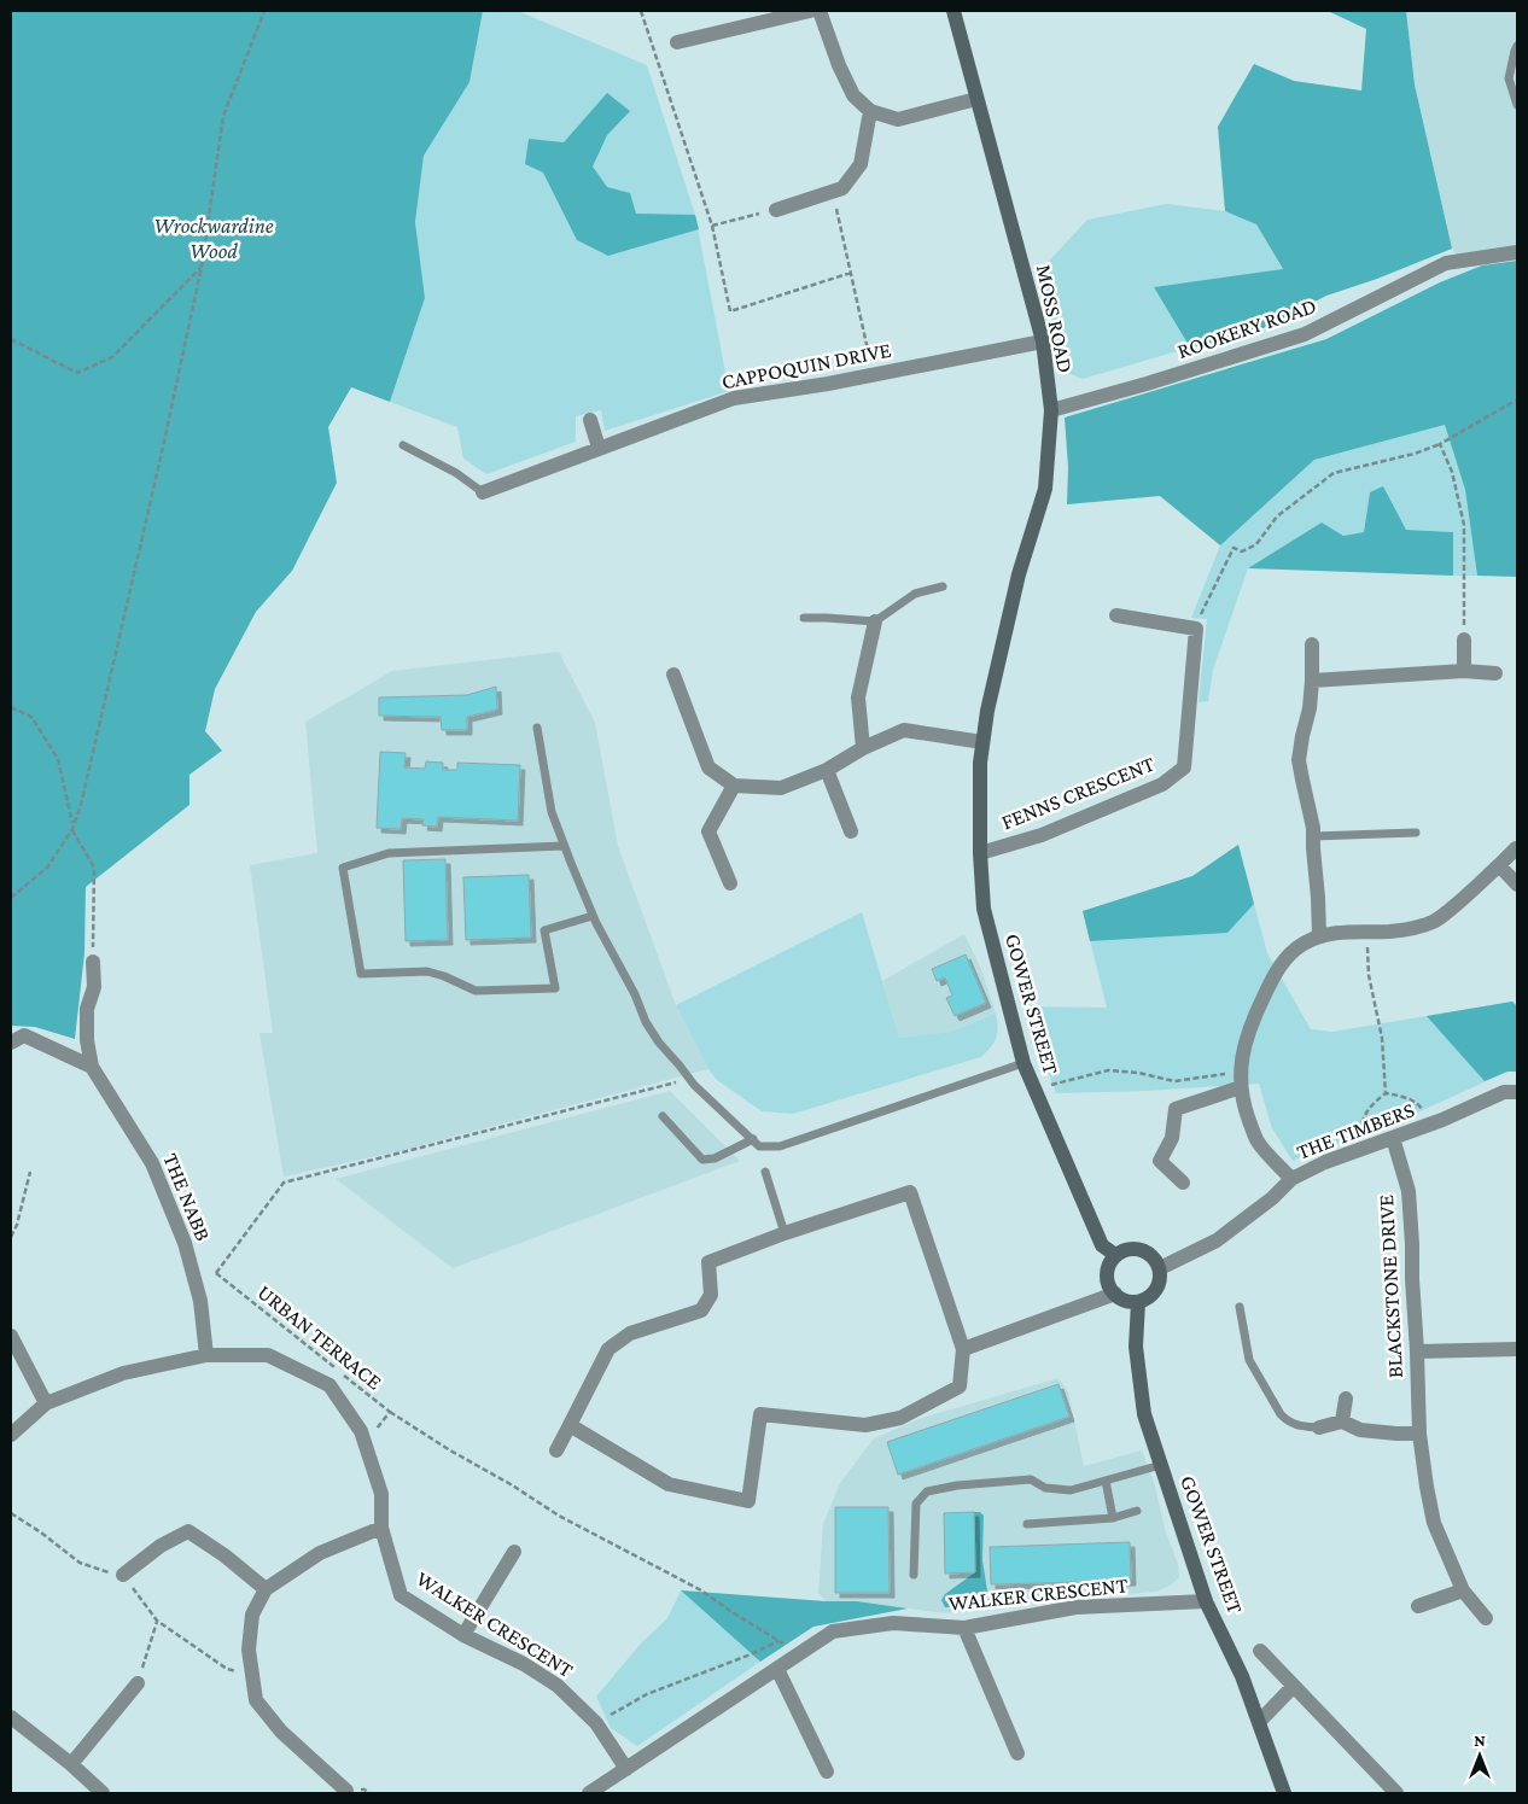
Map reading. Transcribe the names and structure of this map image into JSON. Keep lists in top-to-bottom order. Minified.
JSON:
{"streets":{"street":["MOSS ROAD","ROOKERY ROAD","CAPPOQUIN DRIVE","FENNS CRESCENT","GOWER STREET","THE TIMBERS","THE NABB","BLACKSTONE DRIVE","WALKER CRESCENT"],"path":["URBAN TERRACE"]},"crossings":[["MOSS ROAD","ROOKERY ROAD"],["MOSS ROAD","CAPPOQUIN DRIVE"],["MOSS ROAD","FENNS CRESCENT"],["MOSS ROAD","GOWER STREET"],["FENNS CRESCENT","GOWER STREET"],["GOWER STREET","THE TIMBERS"],["GOWER STREET","WALKER CRESCENT"],["THE TIMBERS","BLACKSTONE DRIVE"],["THE NABB","WALKER CRESCENT"],["URBAN TERRACE","WALKER CRESCENT"]],"parks":["Wrockwardine Wood"],"north":"top"}
